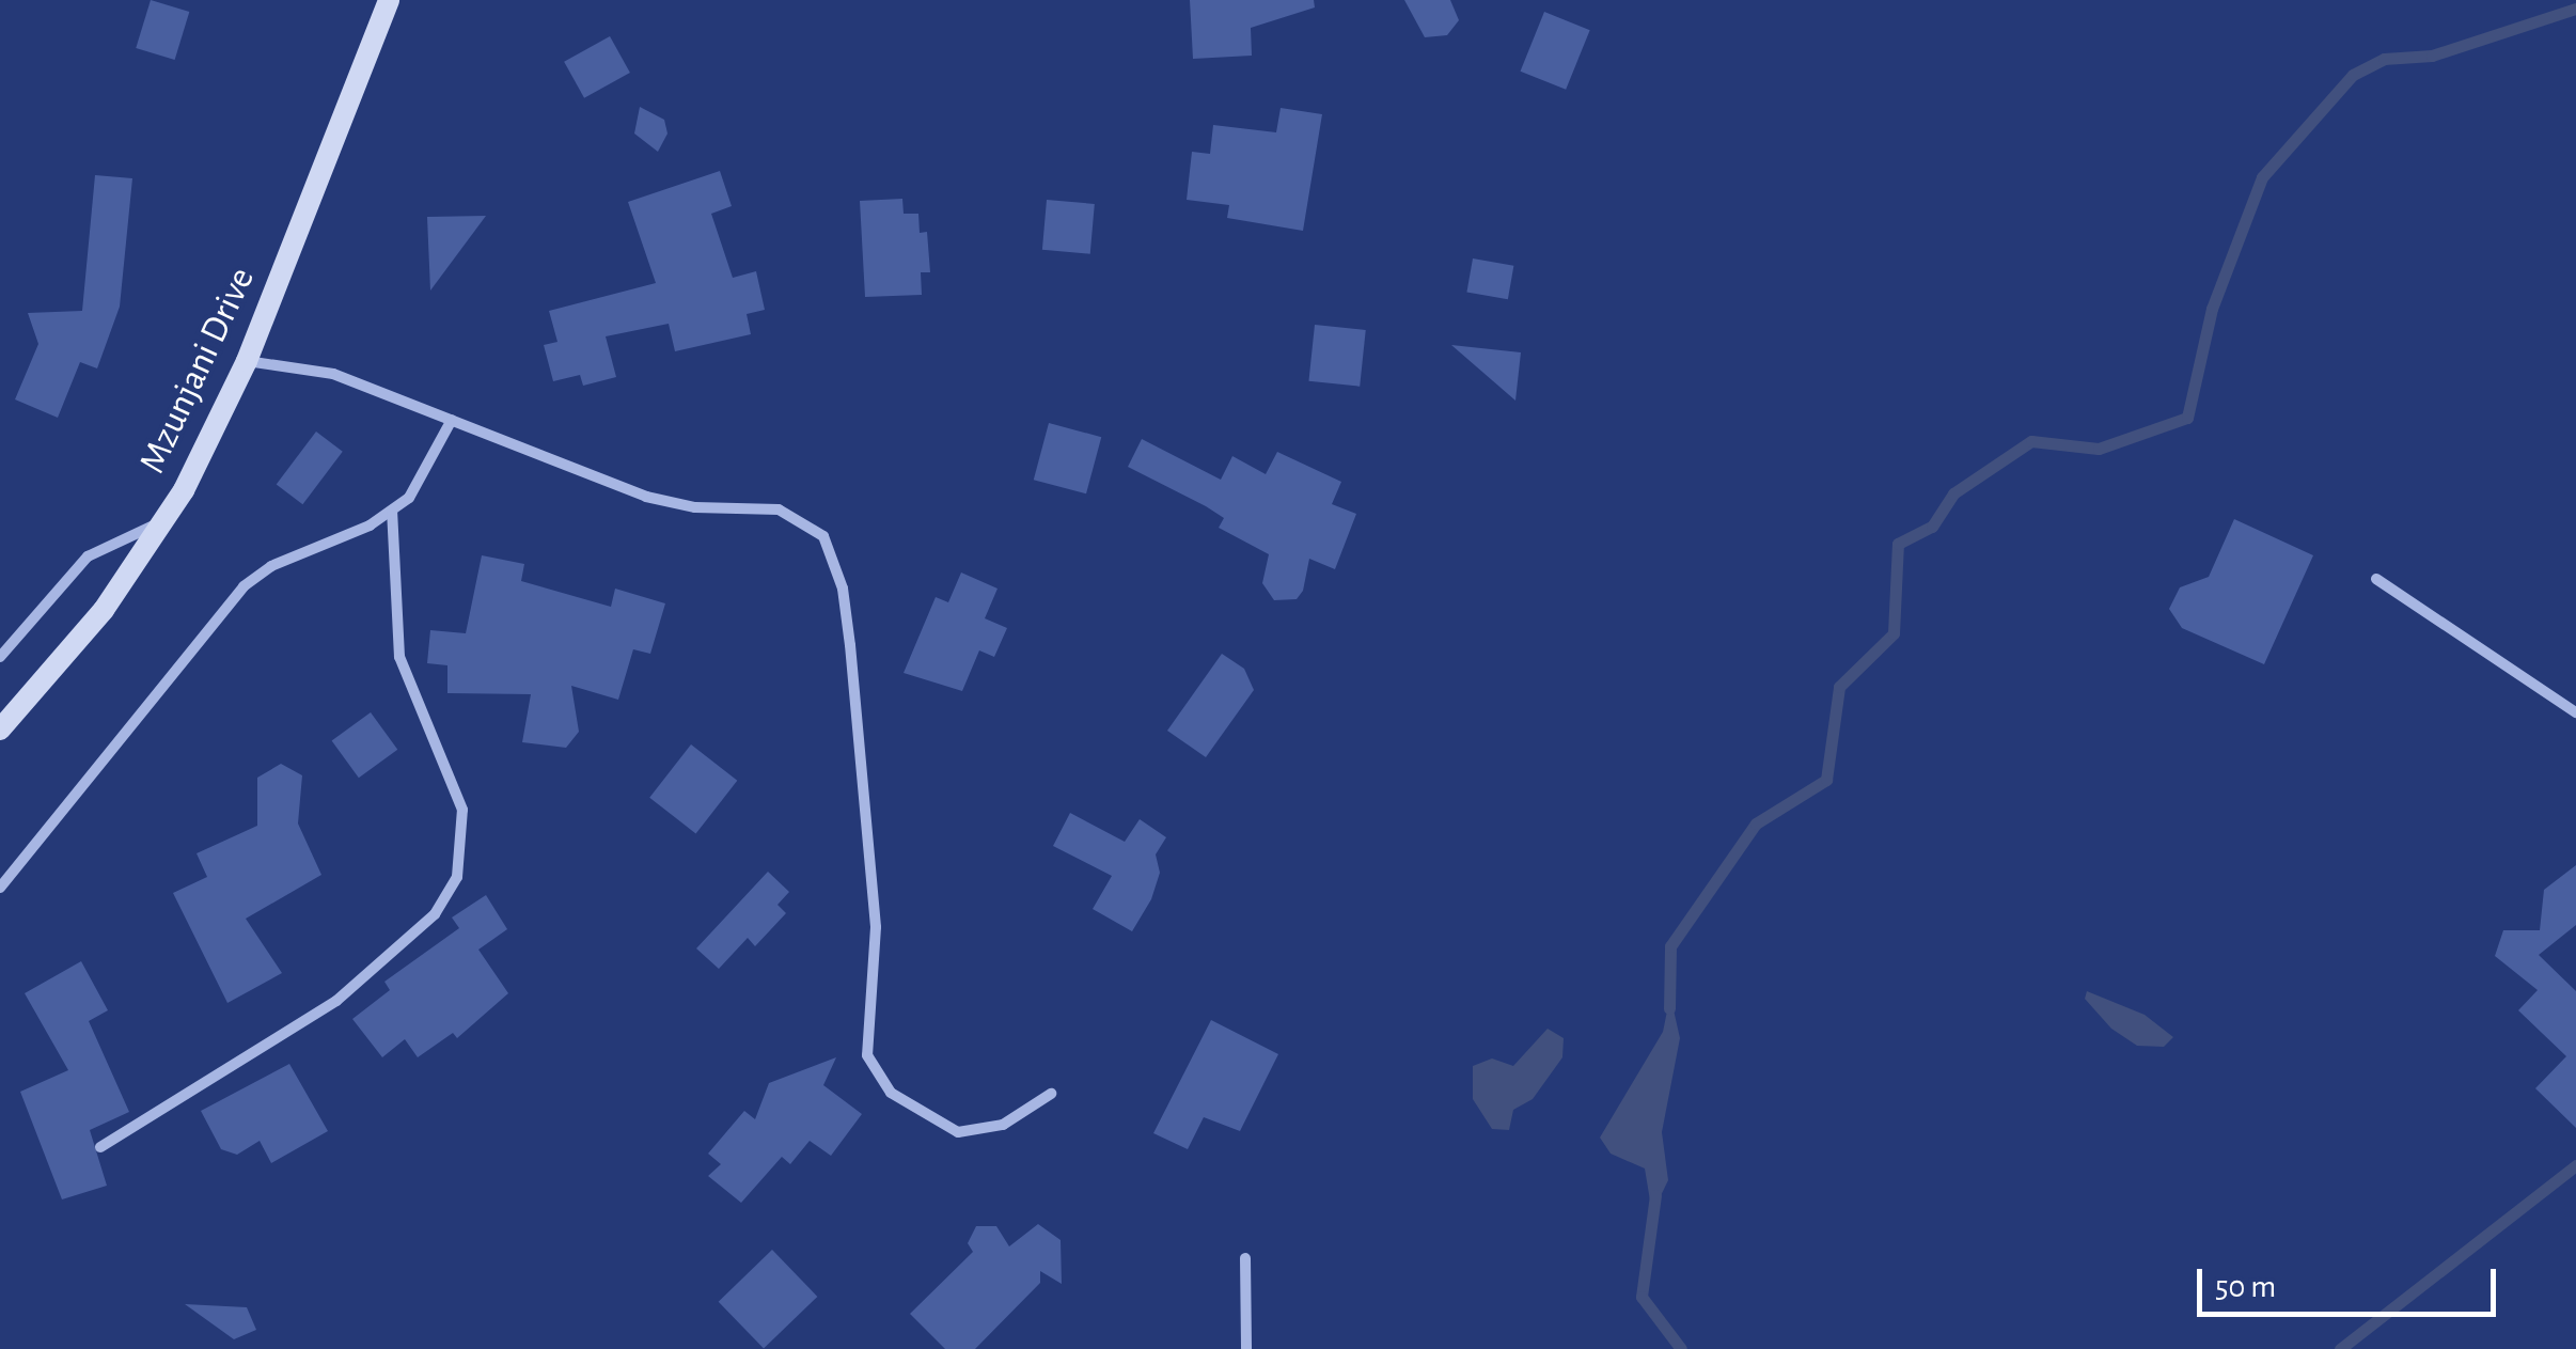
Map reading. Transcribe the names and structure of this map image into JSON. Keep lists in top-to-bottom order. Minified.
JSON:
{"streets":{"main road":["Mzunjani Drive"]},"scale_bar":"50 m"}
